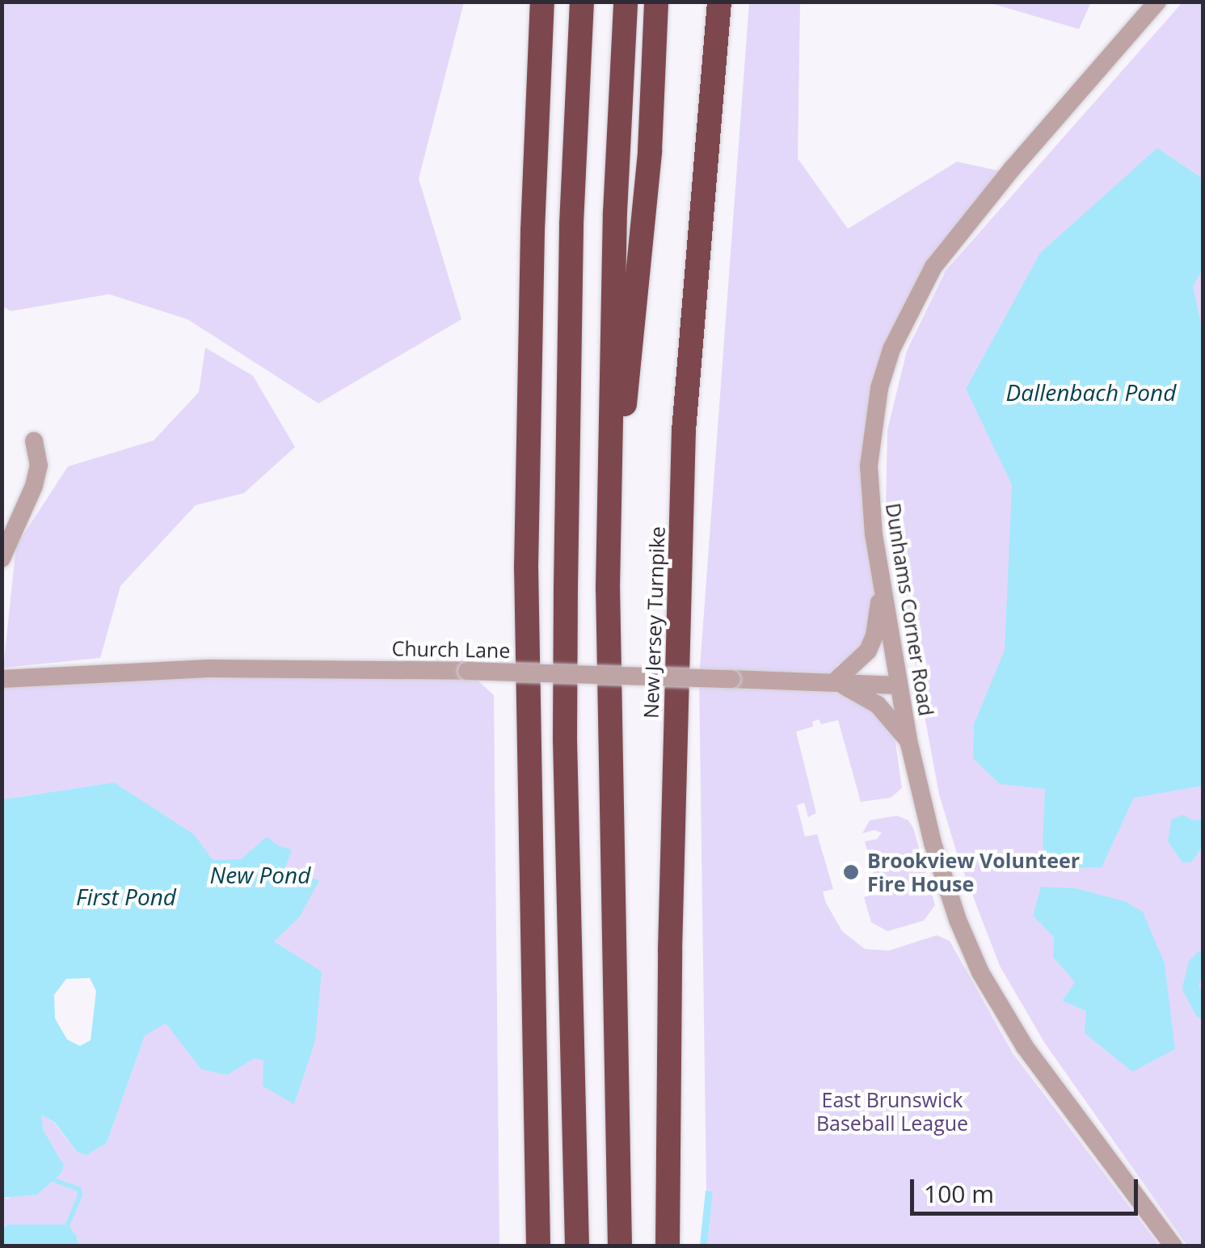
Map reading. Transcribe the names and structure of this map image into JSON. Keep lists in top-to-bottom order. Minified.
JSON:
{"streets":{"highway":["New Jersey Turnpike"],"street":["Dunhams Corner Road","Church Lane"]},"crossings":[["Dunhams Corner Road","Church Lane"]],"water":["Dallenbach Pond","New Pond","First Pond"],"parks":["East Brunswick Baseball League"],"places":["Brookview Volunteer Fire House"],"scale_bar":"100 m"}
